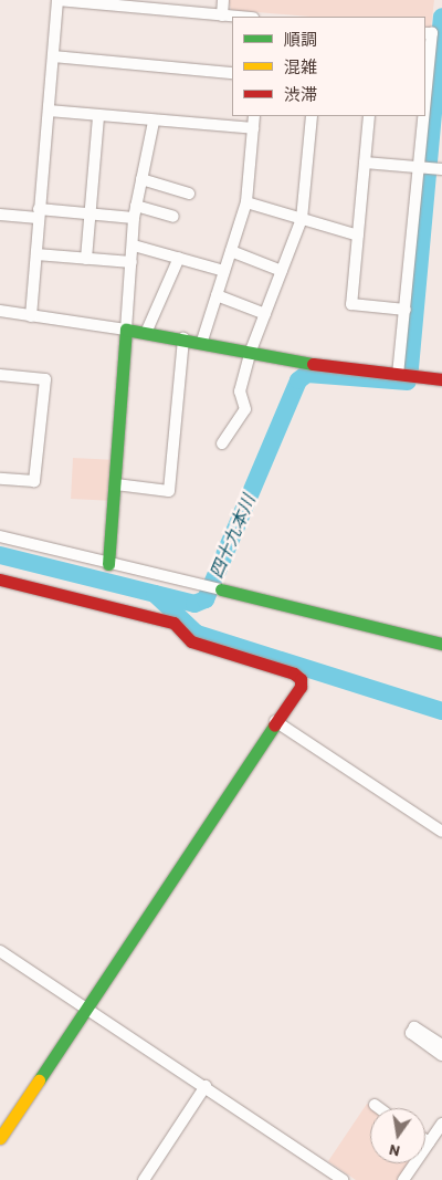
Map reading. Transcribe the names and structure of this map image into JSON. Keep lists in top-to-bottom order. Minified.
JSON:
{"water":["四十九本川"],"legend":["順調","混雑","渋滞"],"north":"bottom"}
